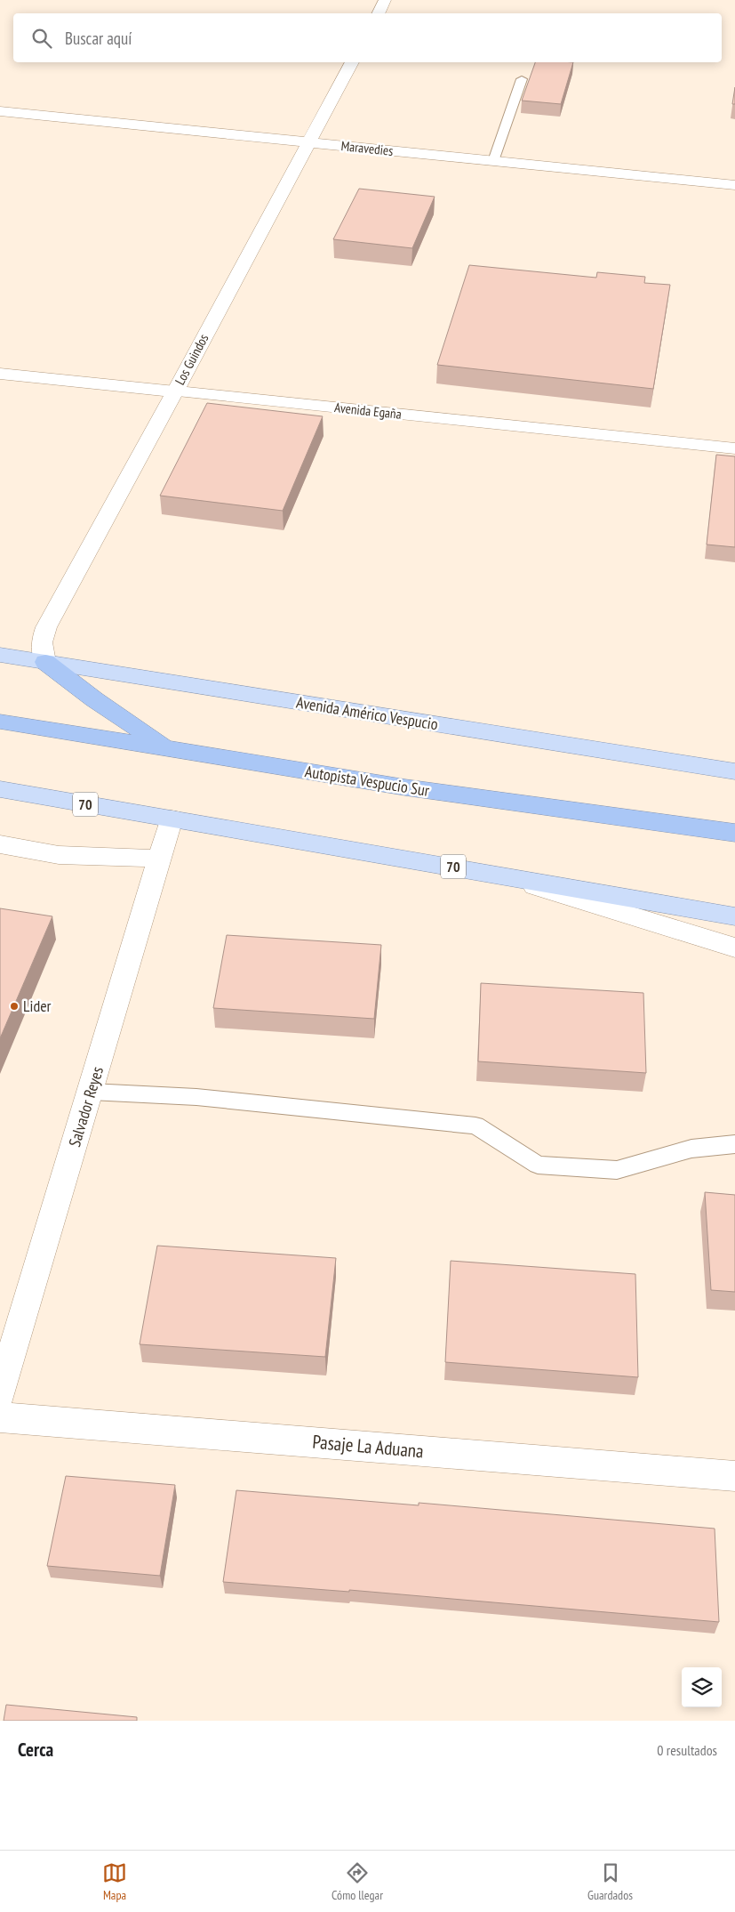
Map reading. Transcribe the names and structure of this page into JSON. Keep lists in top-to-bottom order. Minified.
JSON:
{"streets":{"highway":["Autopista Vespucio Sur"],"main road":["Avenida Américo Vespucio","70"],"street":["Maravedies","Los Guindos","Avenida Egaña","Salvador Reyes","Pasaje La Aduana"]},"crossings":[["Maravedies","Los Guindos"],["Los Guindos","Avenida Egaña"],["Los Guindos","Avenida Américo Vespucio"],["70","Salvador Reyes"]],"places":["Lider"],"page":{"search":"Buscar aquí","heading":["Cerca","0 resultados"],"nav":["Mapa","Cómo llegar","Guardados"]}}
